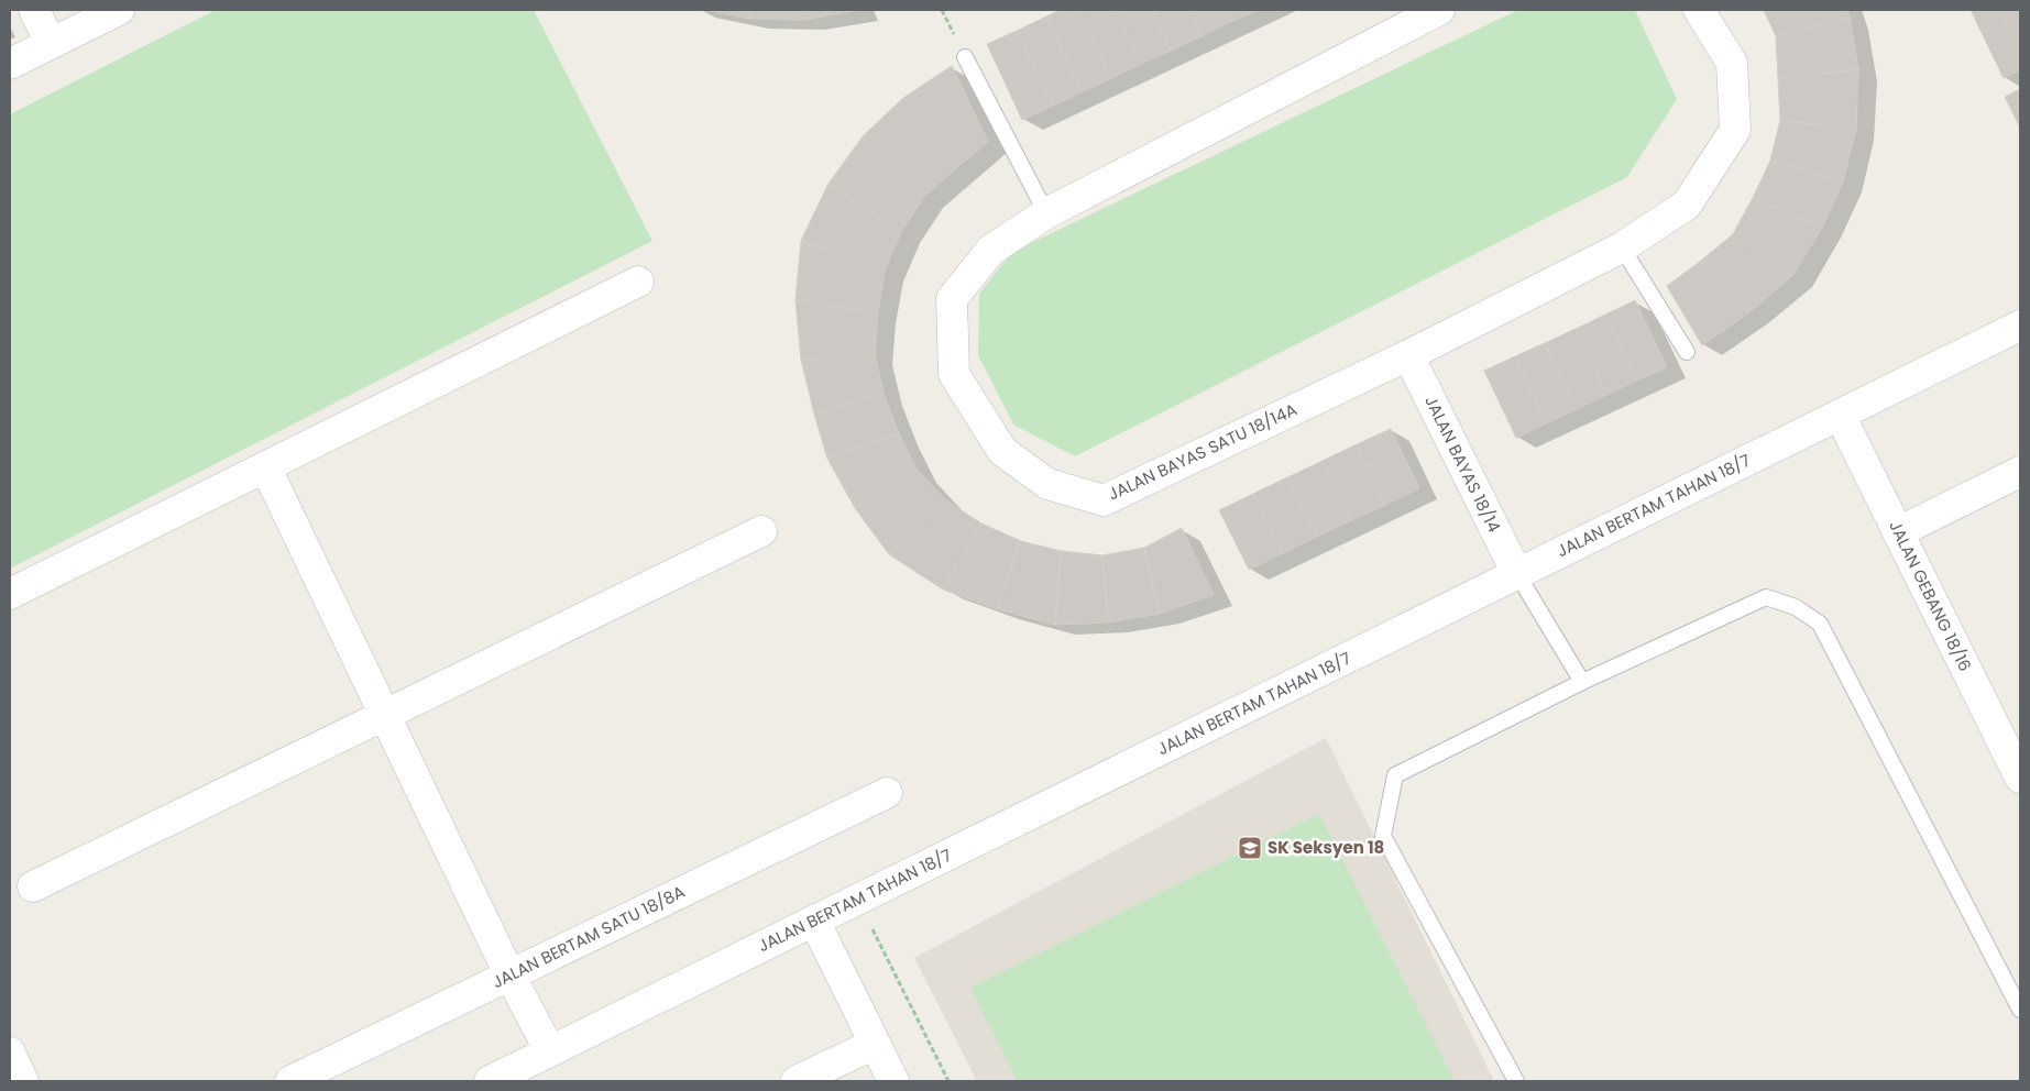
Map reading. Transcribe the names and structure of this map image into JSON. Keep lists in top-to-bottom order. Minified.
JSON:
{"streets":{"street":["JALAN BAYAS SATU 18/14A","JALAN BAYAS 18/14","JALAN BERTAM TAHAN 18/7","JALAN GEBANG 18/16","JALAN BERTAM SATU 18/8A"]},"crossings":[["JALAN BAYAS SATU 18/14A","JALAN BAYAS 18/14"],["JALAN BAYAS 18/14","JALAN BERTAM TAHAN 18/7"],["JALAN BERTAM TAHAN 18/7","JALAN GEBANG 18/16"]],"places":{"school or university":["SK Seksyen 18"]}}
